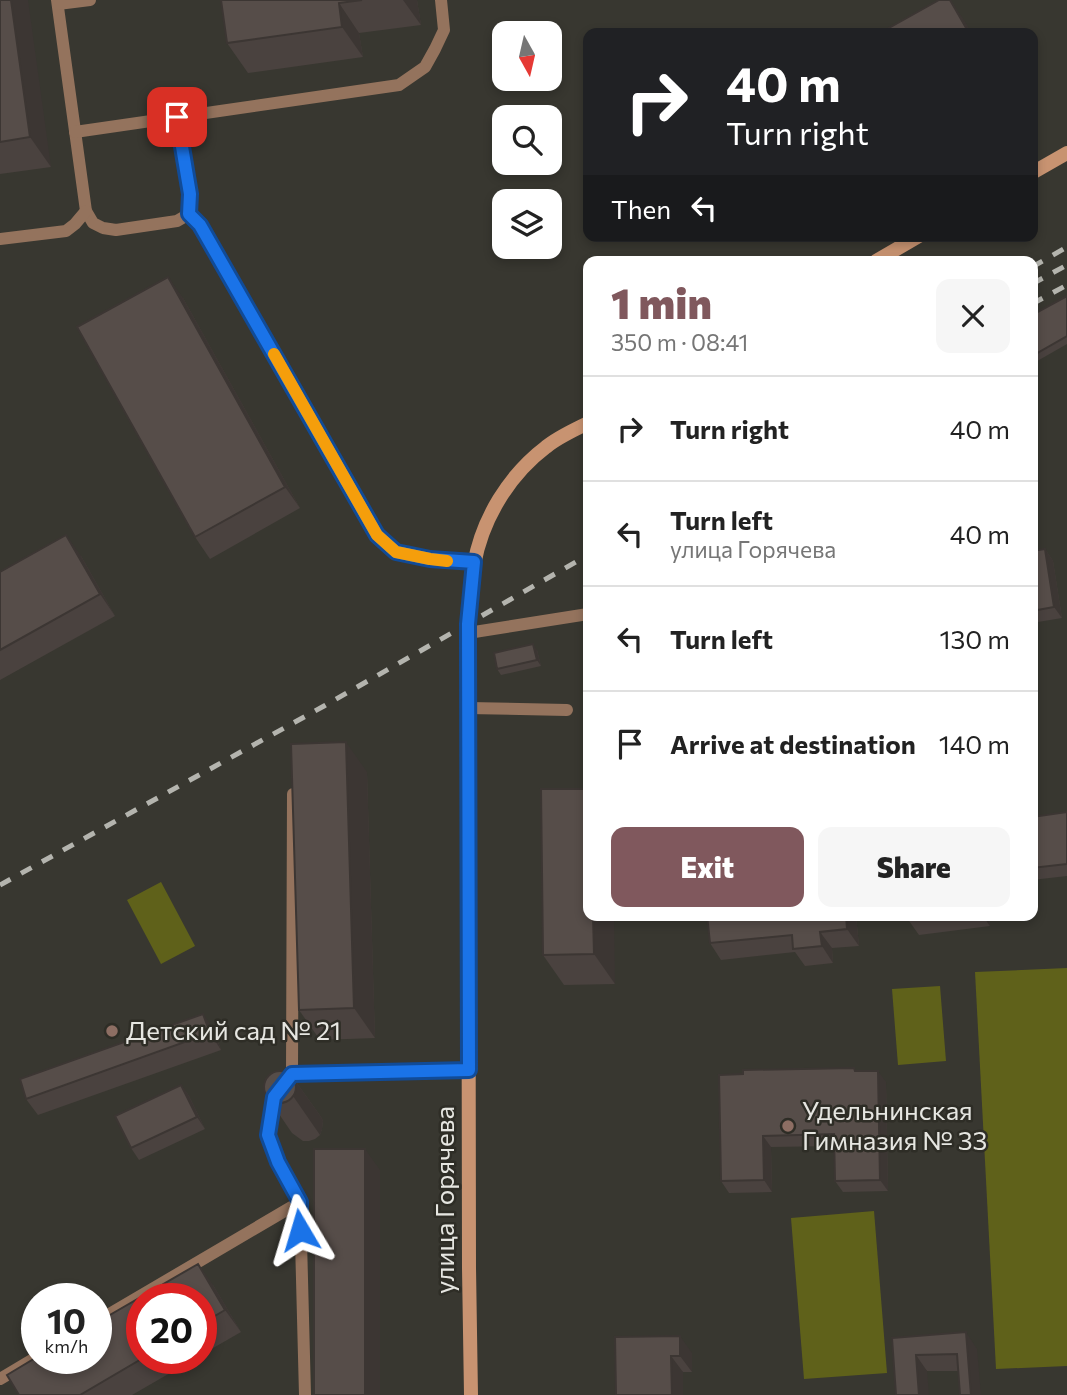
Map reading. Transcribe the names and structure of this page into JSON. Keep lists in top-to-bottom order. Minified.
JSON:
{"streets":{"main road":["улица Горячева"]},"places":["Детский сад № 21","Удельнинская Гимназия № 33"],"north":"bottom","page":{"turn":["40 m","Turn right"],"then":"Then","heading":["1 min","350 m · 08:41"],"list":[{"name":"Turn right","value":"40 m"},{"name":"Turn left","note":"улица Горячева","value":"40 m"},{"name":"Turn left","value":"130 m"},{"name":"Arrive at destination","value":"140 m"}],"buttons":["Exit","Share"],"speed":"10 km/h","limit":"20"}}
